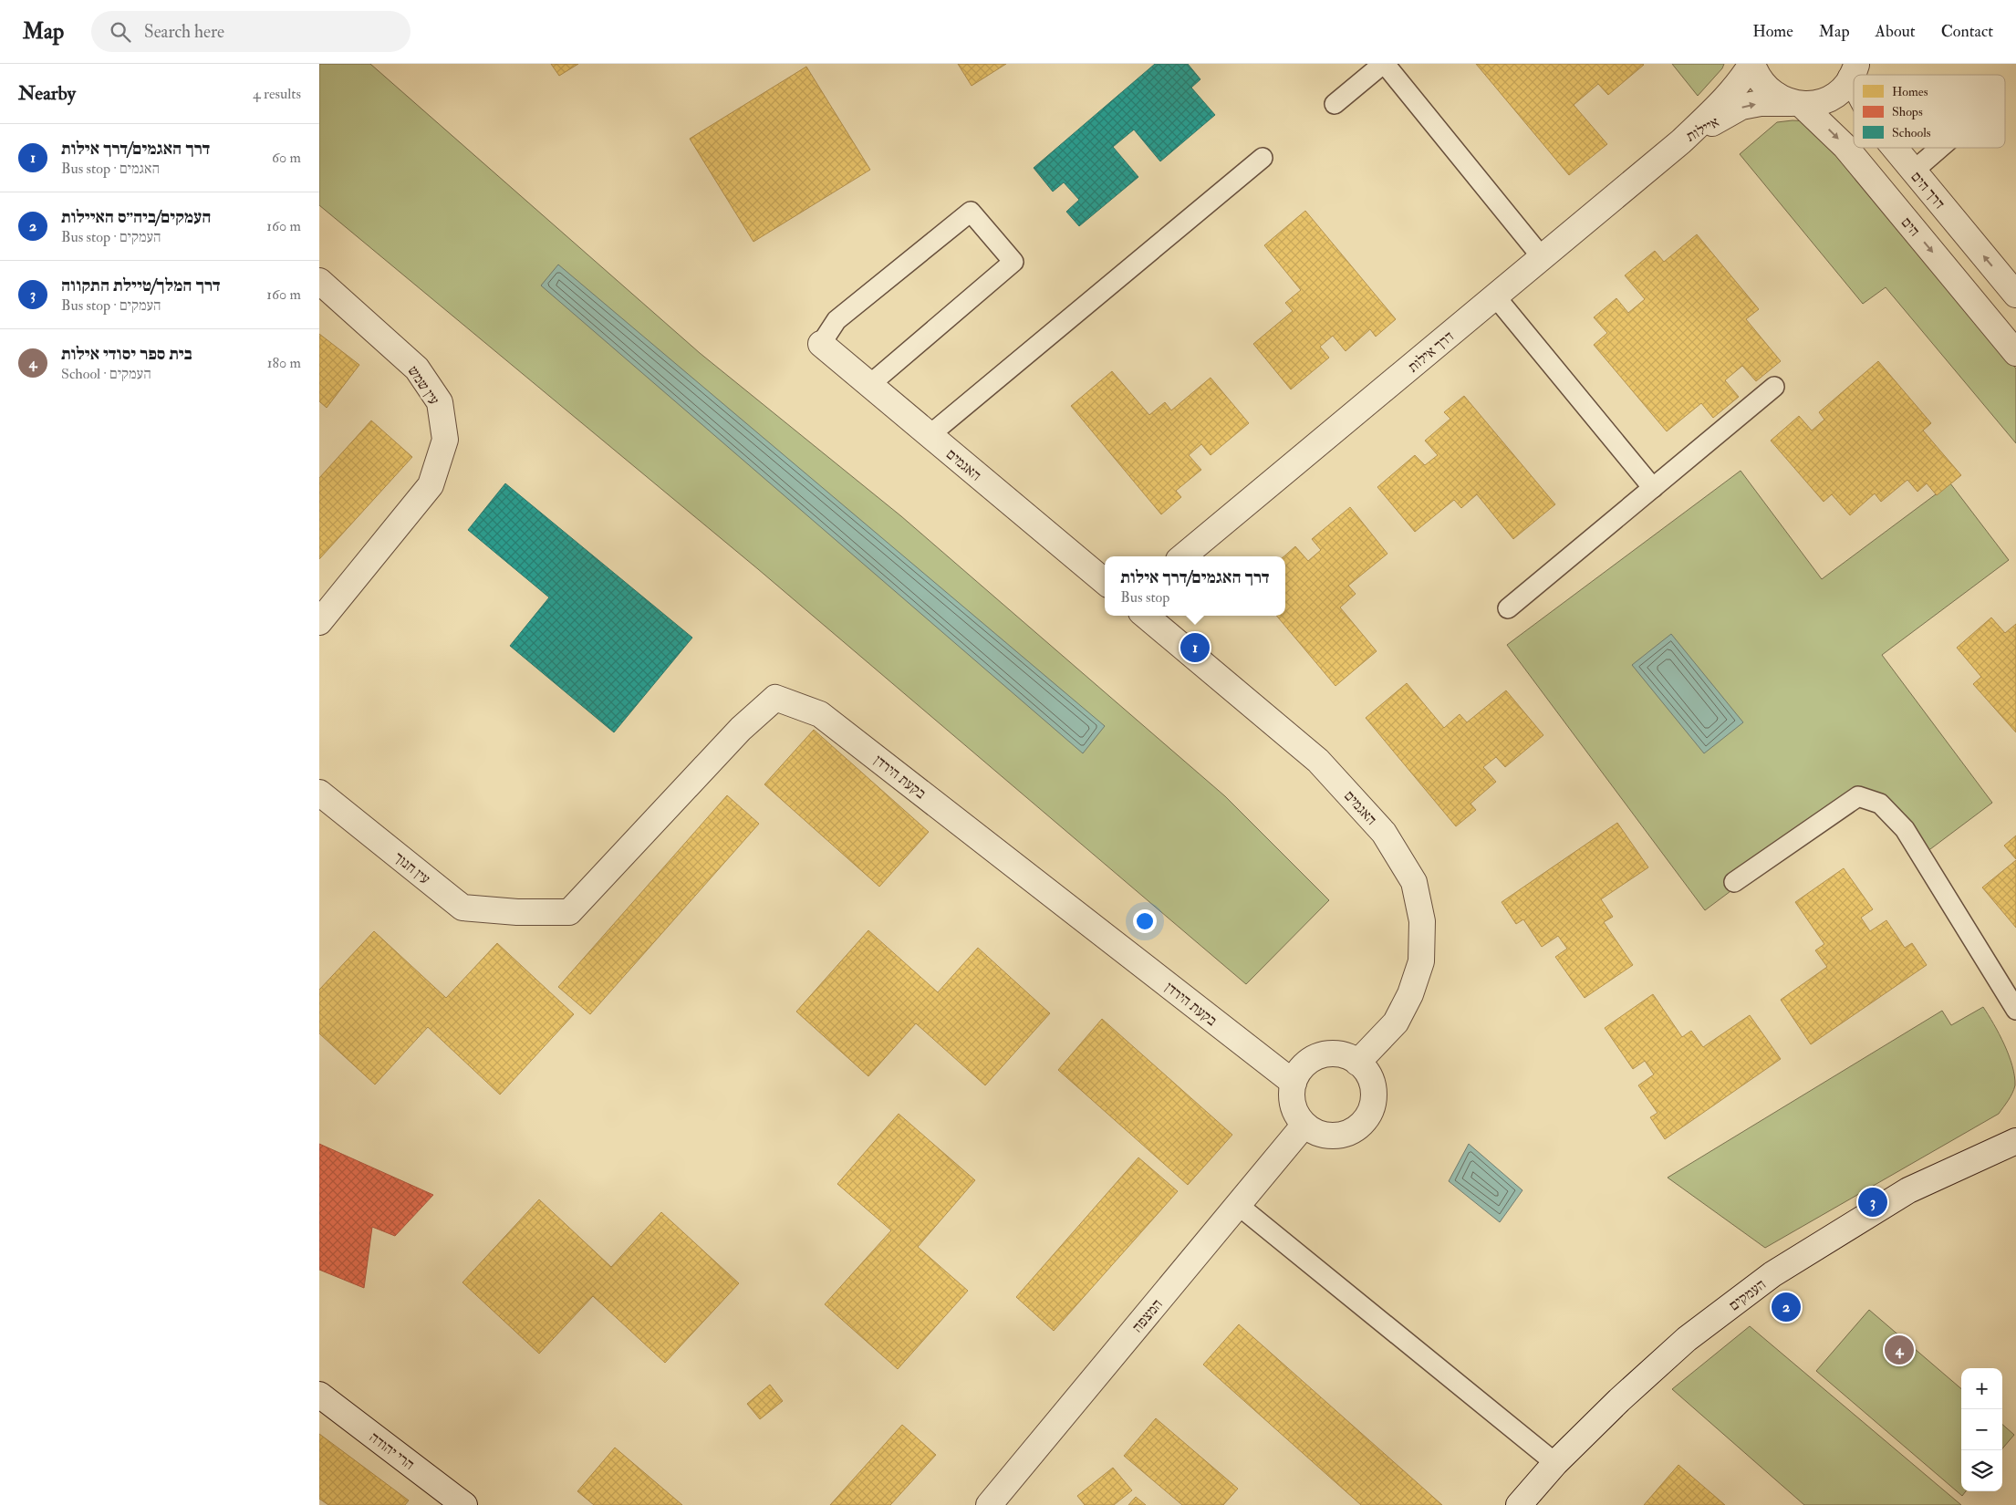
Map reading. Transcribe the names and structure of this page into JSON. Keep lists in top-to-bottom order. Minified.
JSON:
{"streets":{"street":["איילות","דרך הים","הים","דרך אילות","עין שמש","האגמים","בקעת הירדן","עין חנוך","העמקים","המצפה","הרי יהודה"]},"crossings":[["איילות","הים"],["איילות","דרך אילות"],["האגמים","בקעת הירדן"],["האגמים","המצפה"],["בקעת הירדן","עין חנוך"],["בקעת הירדן","המצפה"]],"one_way":["איילות","דרך הים","הים"],"legend":["Homes","Shops","Schools"],"page":{"header":"Map","search":"Search here","nav":["Home","Map","About","Contact"],"heading":["Nearby","4 results"],"list":[{"mark":"1","name":"דרך האגמים/דרך אילות","note":"Bus stop · האגמים","value":"60 m"},{"mark":"2","name":"העמקים/ביה״ס האיילות","note":"Bus stop · העמקים","value":"160 m"},{"mark":"3","name":"דרך המלך/טיילת התקווה","note":"Bus stop · העמקים","value":"160 m"},{"mark":"4","name":"בית ספר יסודי אילות","note":"School · העמקים","value":"180 m"}],"popup":["דרך האגמים/דרך אילות","Bus stop"],"pins":["1","3","2","4"],"map_buttons":["+","−"]}}
